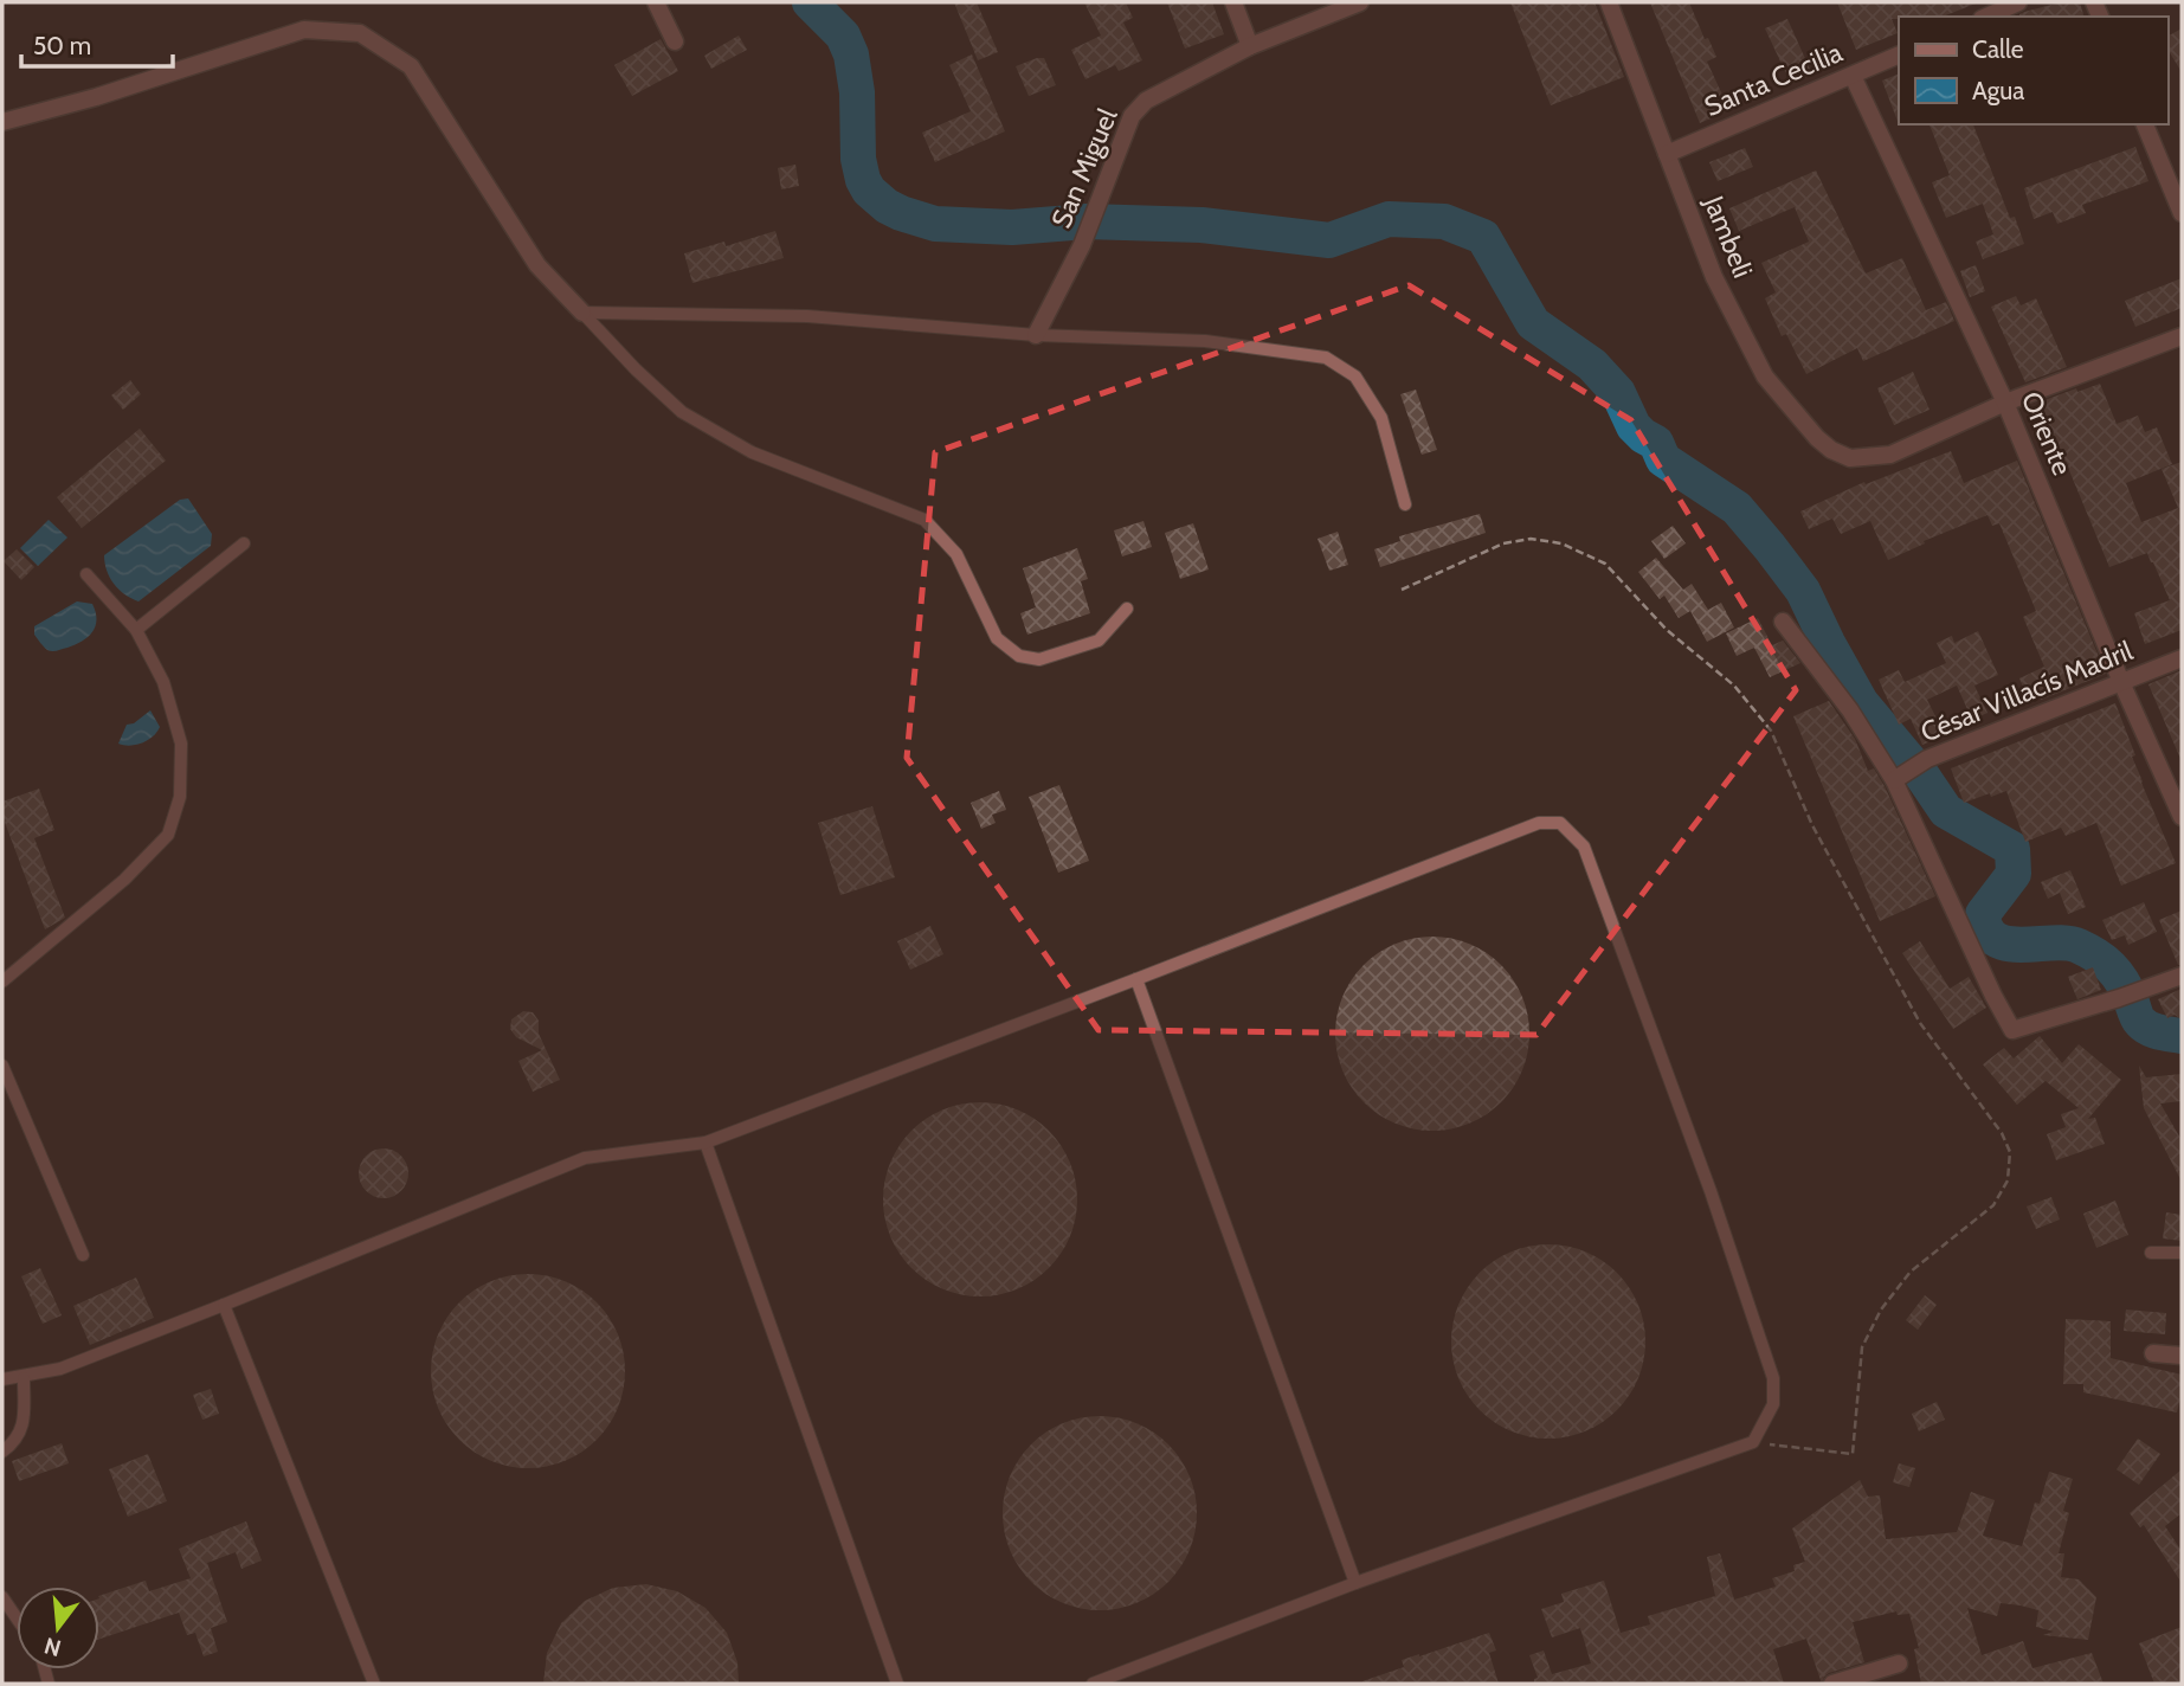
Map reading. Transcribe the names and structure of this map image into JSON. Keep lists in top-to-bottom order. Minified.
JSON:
{"streets":{"street":["Santa Cecilia","San Miguel","Jambeli","Oriente","César Villacís Madril"]},"crossings":[["Santa Cecilia","Jambeli"],["Santa Cecilia","Oriente"],["Jambeli","Oriente"],["Oriente","César Villacís Madril"]],"legend":["Calle","Agua"],"scale_bar":"50 m","north":"bottom"}
